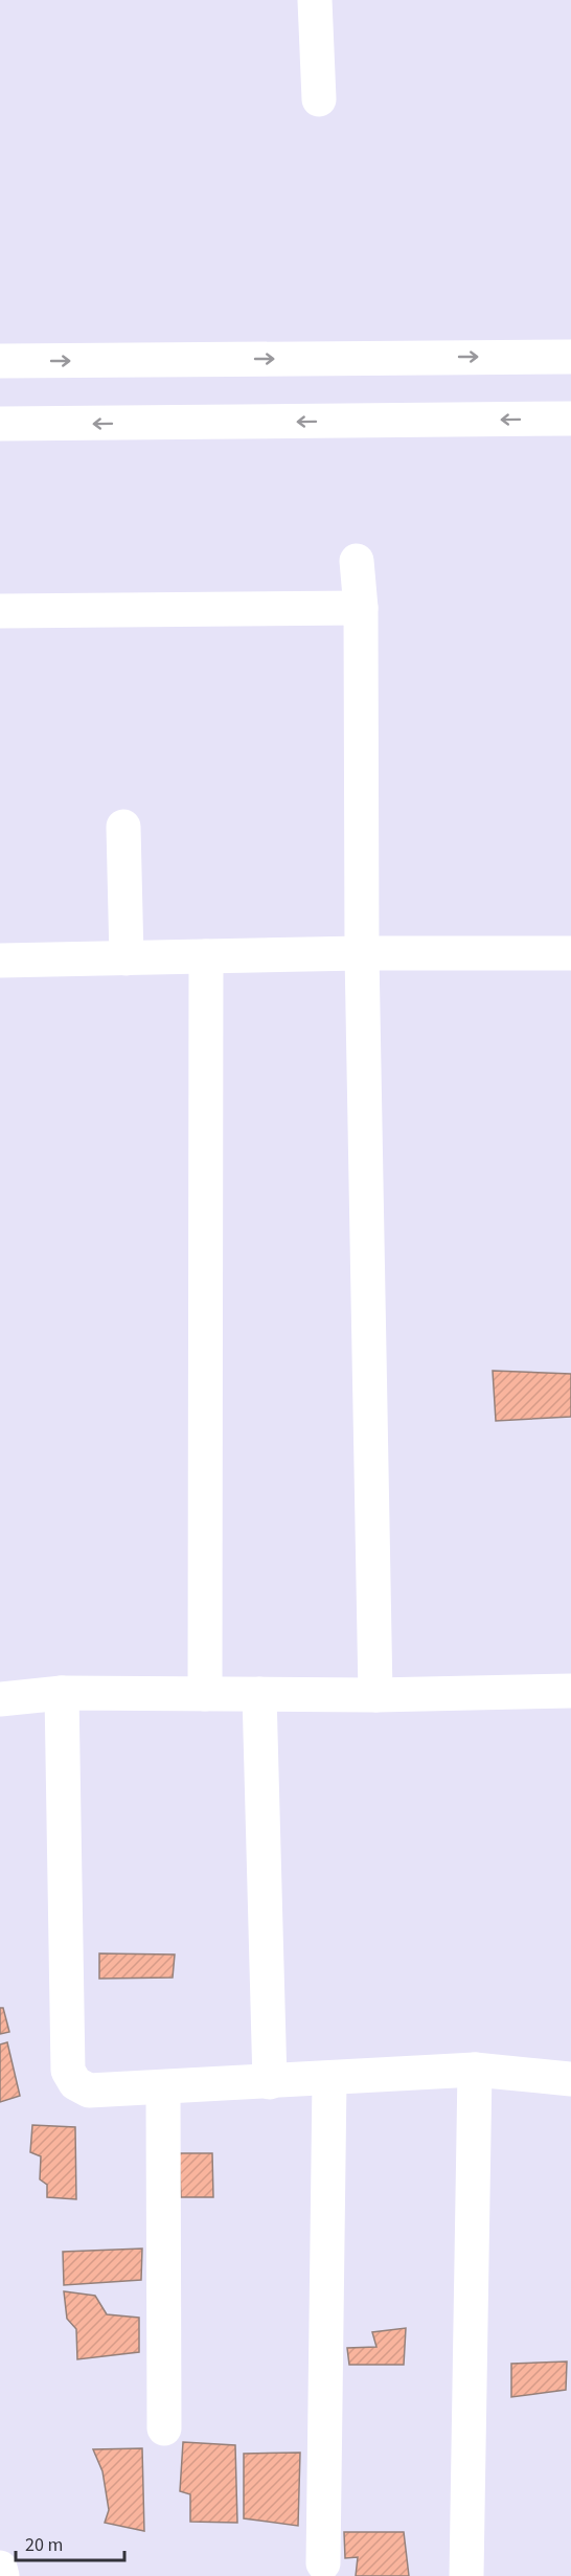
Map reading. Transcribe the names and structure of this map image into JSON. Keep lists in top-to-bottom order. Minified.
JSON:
{"scale_bar":"20 m"}
